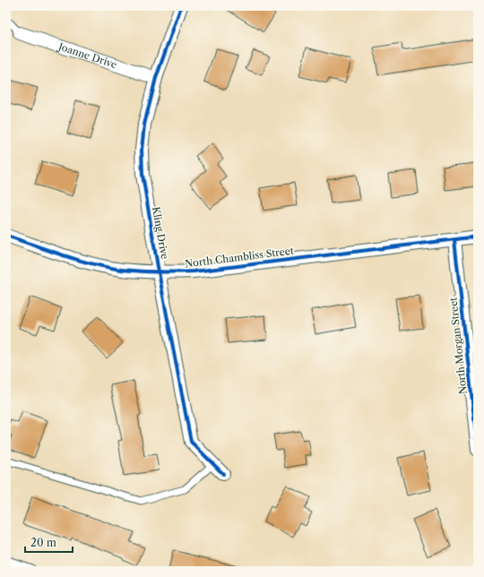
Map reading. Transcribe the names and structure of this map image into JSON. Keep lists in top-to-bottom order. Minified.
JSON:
{"streets":{"street":["Joanne Drive","Kling Drive","North Chambliss Street","North Morgan Street"]},"crossings":[["Joanne Drive","Kling Drive"],["Kling Drive","North Chambliss Street"],["North Chambliss Street","North Morgan Street"]],"scale_bar":"20 m"}
